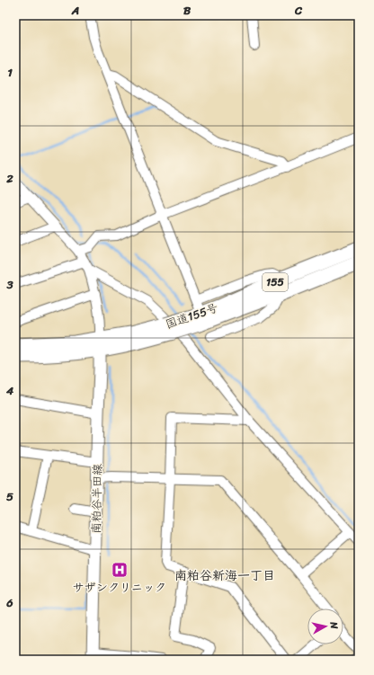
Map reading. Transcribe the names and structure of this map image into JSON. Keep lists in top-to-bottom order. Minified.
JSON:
{"streets":{"highway":["155","国道155号"],"main road":["南粕谷半田線"]},"crossings":[["国道155号","南粕谷半田線"]],"districts":["南粕谷新海一丁目"],"places":{"hospital":["サザンクリニック"]},"north":"right","grid":{"columns":["A","B","C"],"rows":["1","2","3","4","5","6"]}}
